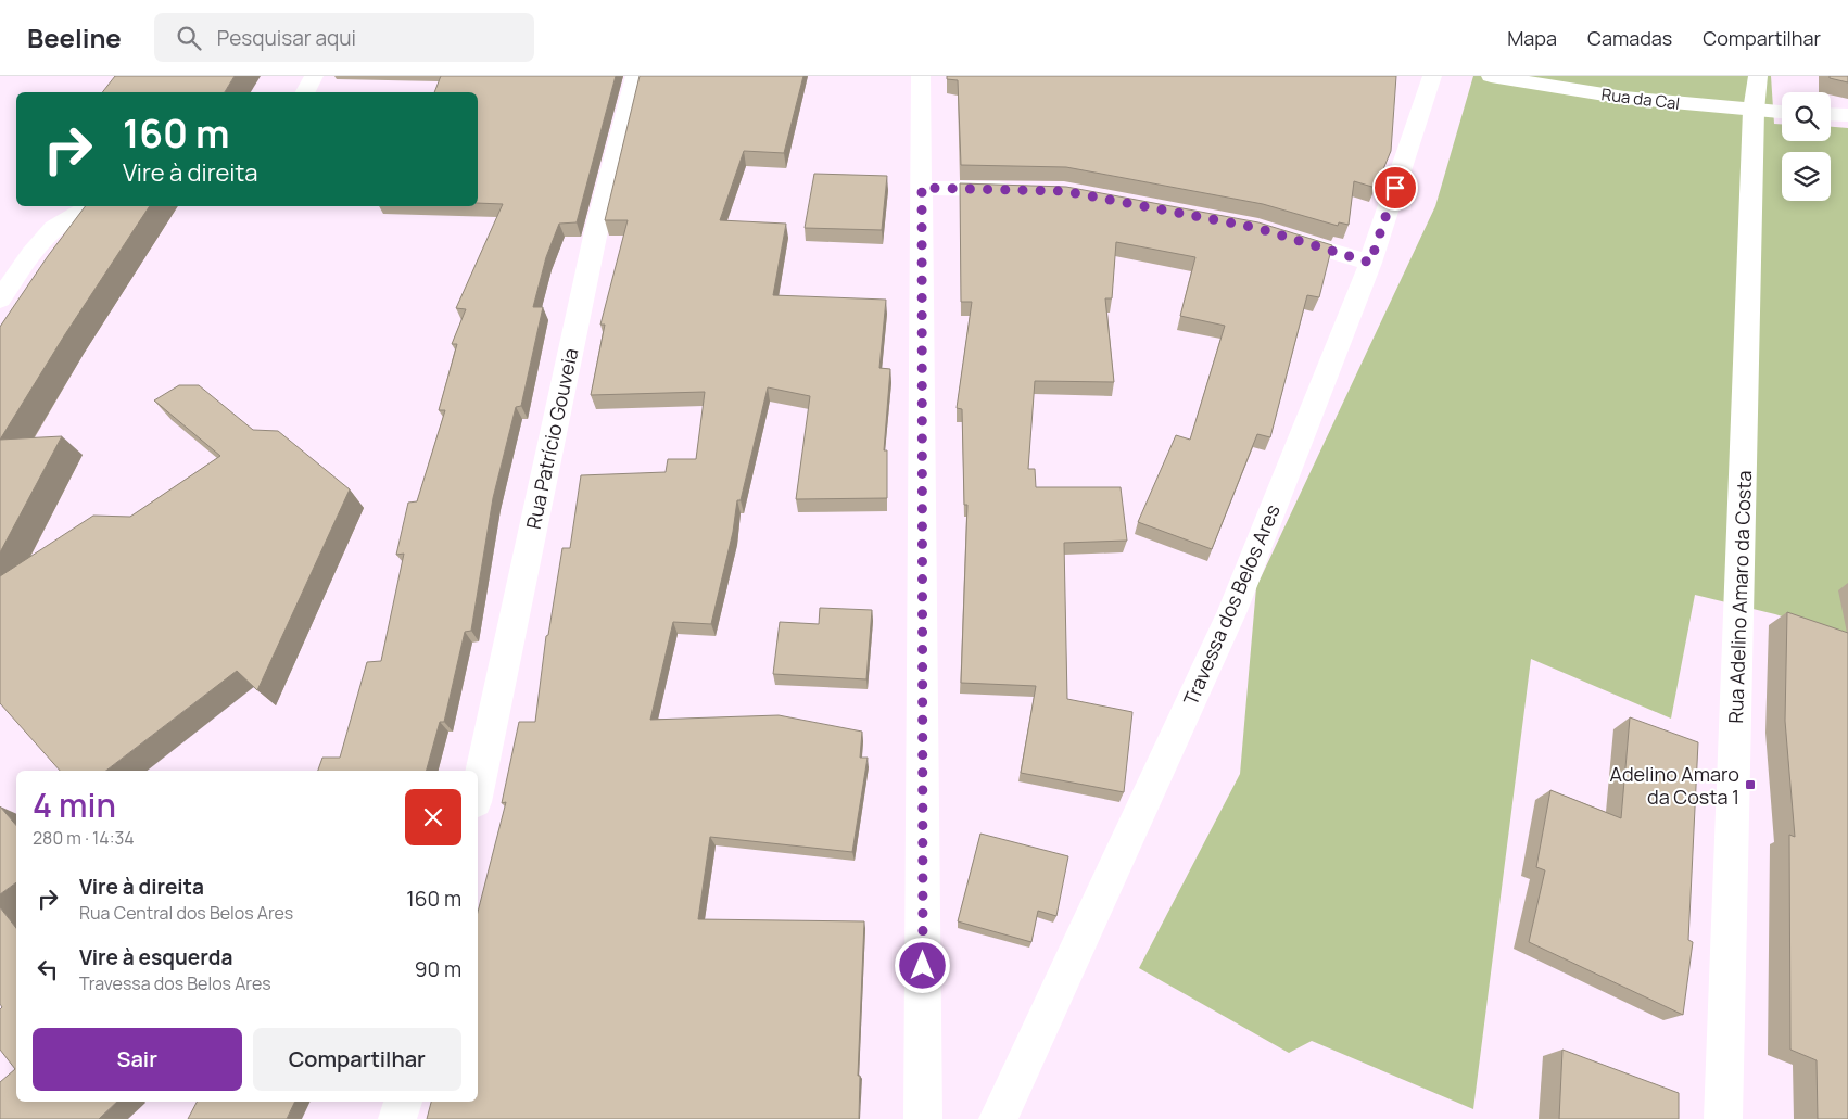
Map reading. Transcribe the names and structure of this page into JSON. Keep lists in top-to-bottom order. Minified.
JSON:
{"streets":{"street":["Rua da Cal","Rua Patrício Gouveia","Rua Adelino Amaro da Costa","Travessa dos Belos Ares"]},"crossings":[["Rua da Cal","Rua Adelino Amaro da Costa"]],"places":{"transit":["Adelino Amaro da Costa 1"]},"page":{"header":"Beeline","search":"Pesquisar aqui","nav":["Mapa","Camadas","Compartilhar"],"turn":["160 m","Vire à direita"],"heading":["4 min","280 m · 14:34"],"list":[{"name":"Vire à direita","note":"Rua Central dos Belos Ares","value":"160 m"},{"name":"Vire à esquerda","note":"Travessa dos Belos Ares","value":"90 m"}],"buttons":["Sair","Compartilhar"]}}
